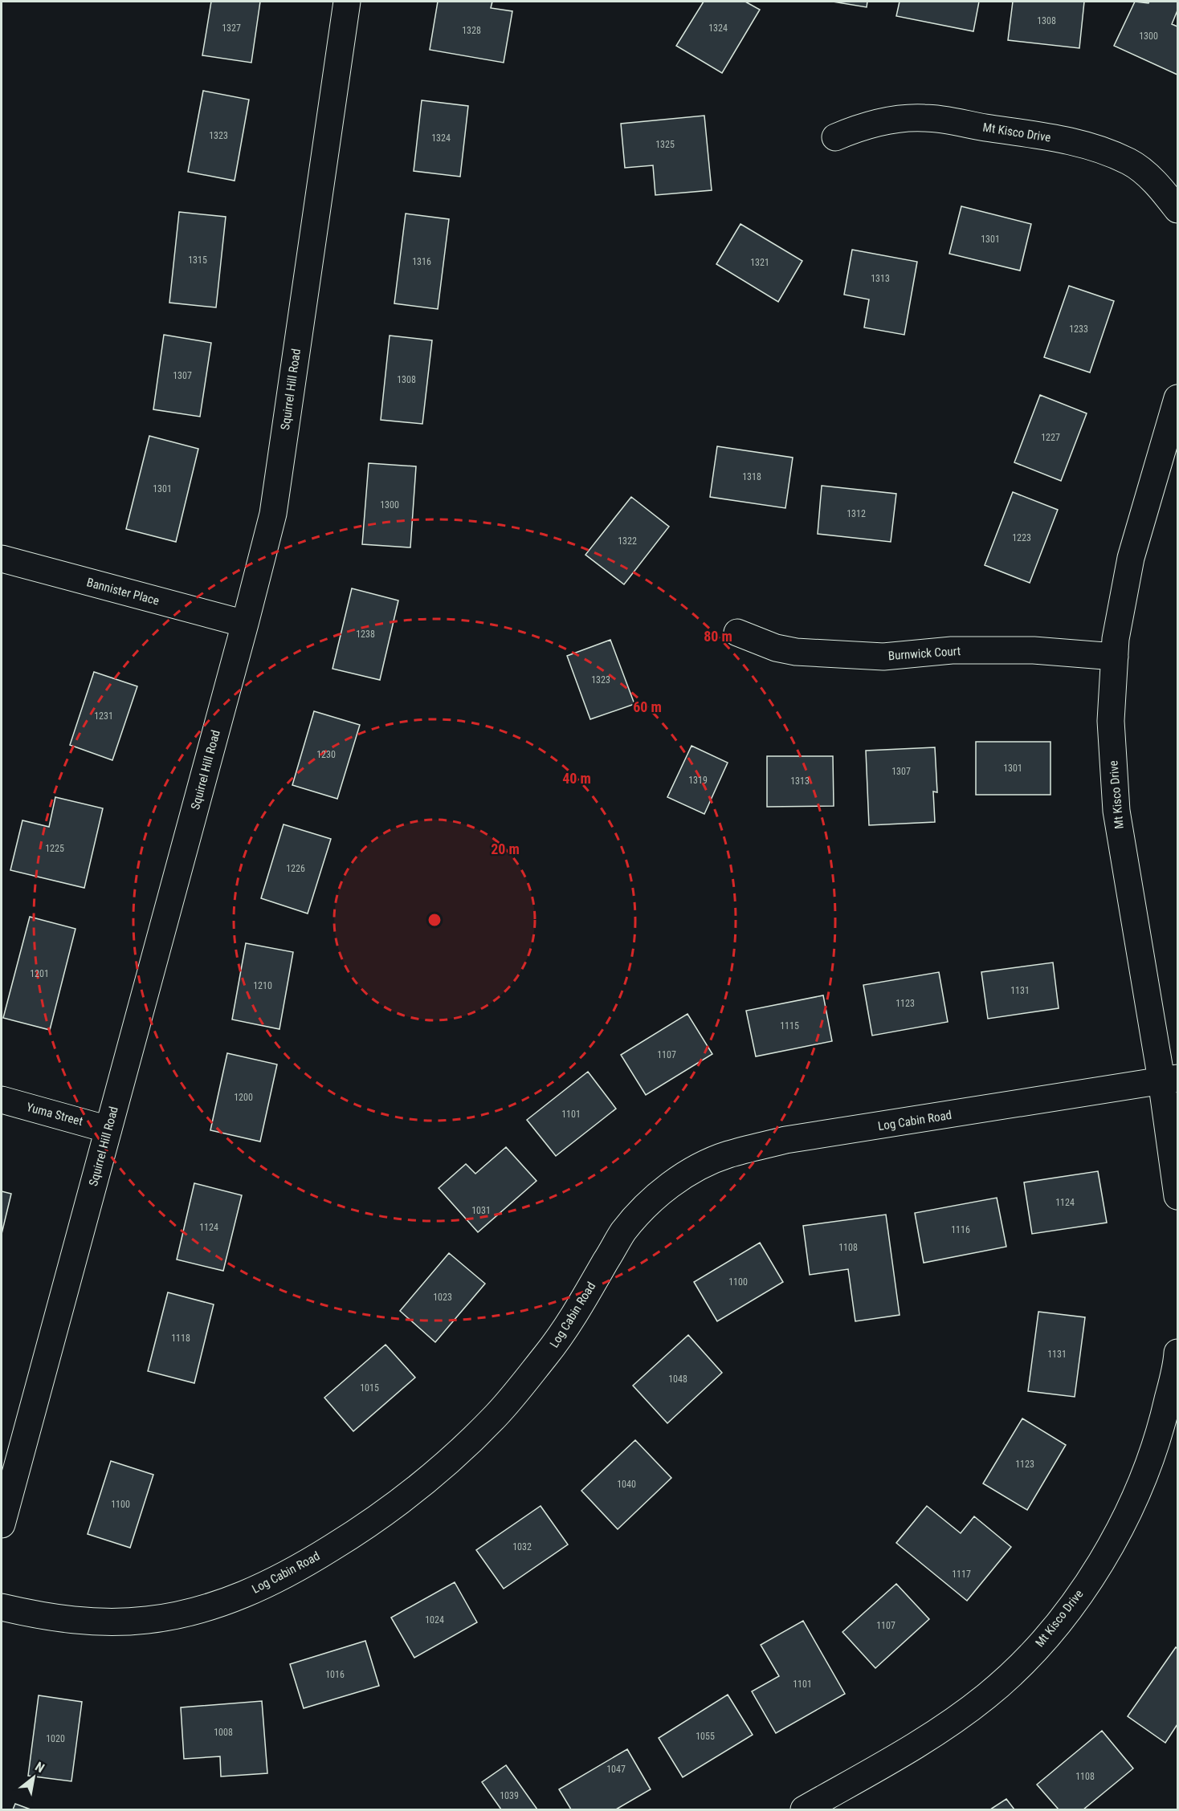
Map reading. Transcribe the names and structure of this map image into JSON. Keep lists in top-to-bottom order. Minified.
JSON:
{"streets":{"street":["Mt Kisco Drive","Squirrel Hill Road","Bannister Place","Burnwick Court","Yuma Street","Log Cabin Road"]},"crossings":[["Mt Kisco Drive","Burnwick Court"],["Mt Kisco Drive","Log Cabin Road"],["Squirrel Hill Road","Bannister Place"],["Squirrel Hill Road","Yuma Street"]],"house_numbers":["1308","1327","1324","1328","1300","1323","1324","1325","1301","1315","1316","1321","1313","1233","1307","1308","1227","1318","1301","1300","1312","1223","1322","1238","1323","1231","1230","1301","1307","1319","1313","1225","1226","1201","1210","1131","1123","1115","1107","1200","1101","1124","1031","1124","1116","1108","1100","1023","1118","1131","1048","1015","1123","1040","1100","1032","1117","1024","1107","1016","1101","1008","1055","1020","1047","1108","1039"],"north":"top right","rings":["80 m","60 m","40 m","20 m"]}
